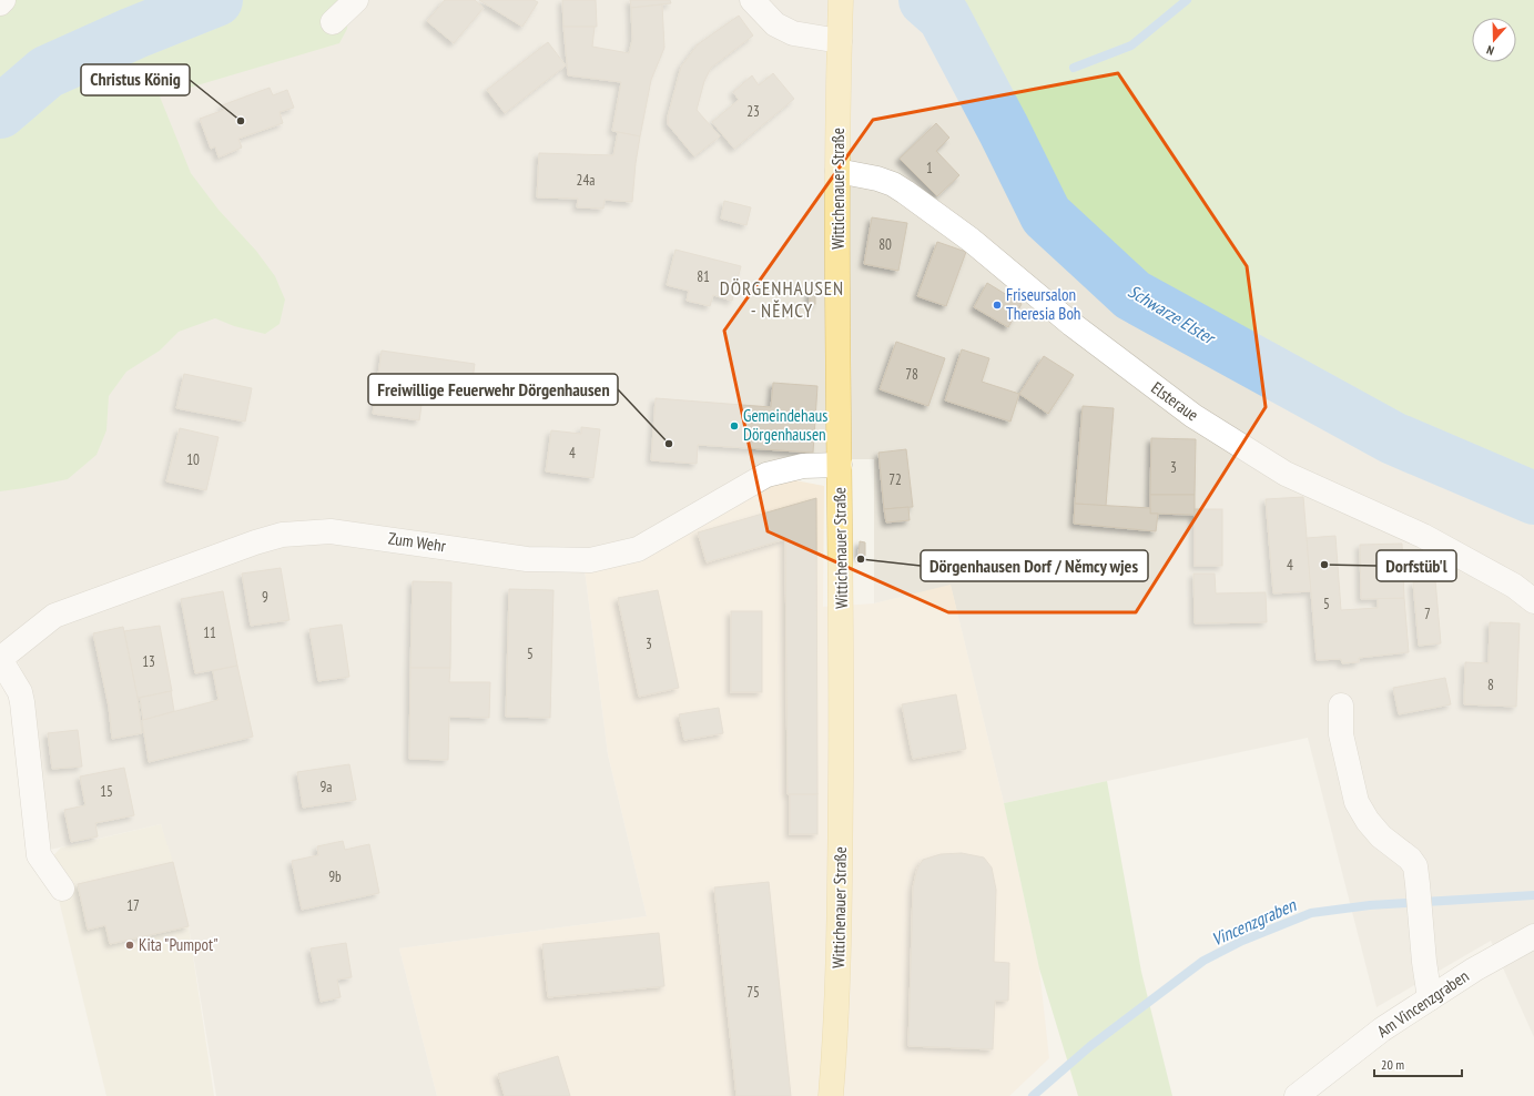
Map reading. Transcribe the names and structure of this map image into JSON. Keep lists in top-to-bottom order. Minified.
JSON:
{"streets":{"main road":["Wittichenauer Straße"],"street":["Elsteraue","Zum Wehr","Am Vincenzgraben"]},"crossings":[["Wittichenauer Straße","Elsteraue"],["Wittichenauer Straße","Zum Wehr"]],"districts":["DÖRGENHAUSEN - NĚMCY"],"water":["Schwarze Elster","Vincenzgraben"],"places":["Christus König","Friseursalon Theresia Boh","Gemeindehaus Dörgenhausen","Freiwillige Feuerwehr Dörgenhausen","Dörgenhausen Dorf / Němcy wjes","Dorfstüb'l","Kita \"Pumpot\""],"house_numbers":["23","1","24a","80","81","78","4","10","3","72","4","9","5","7","11","3","5","13","8","9a","15","9b","17","75"],"scale_bar":"20 m","north":"bottom"}
